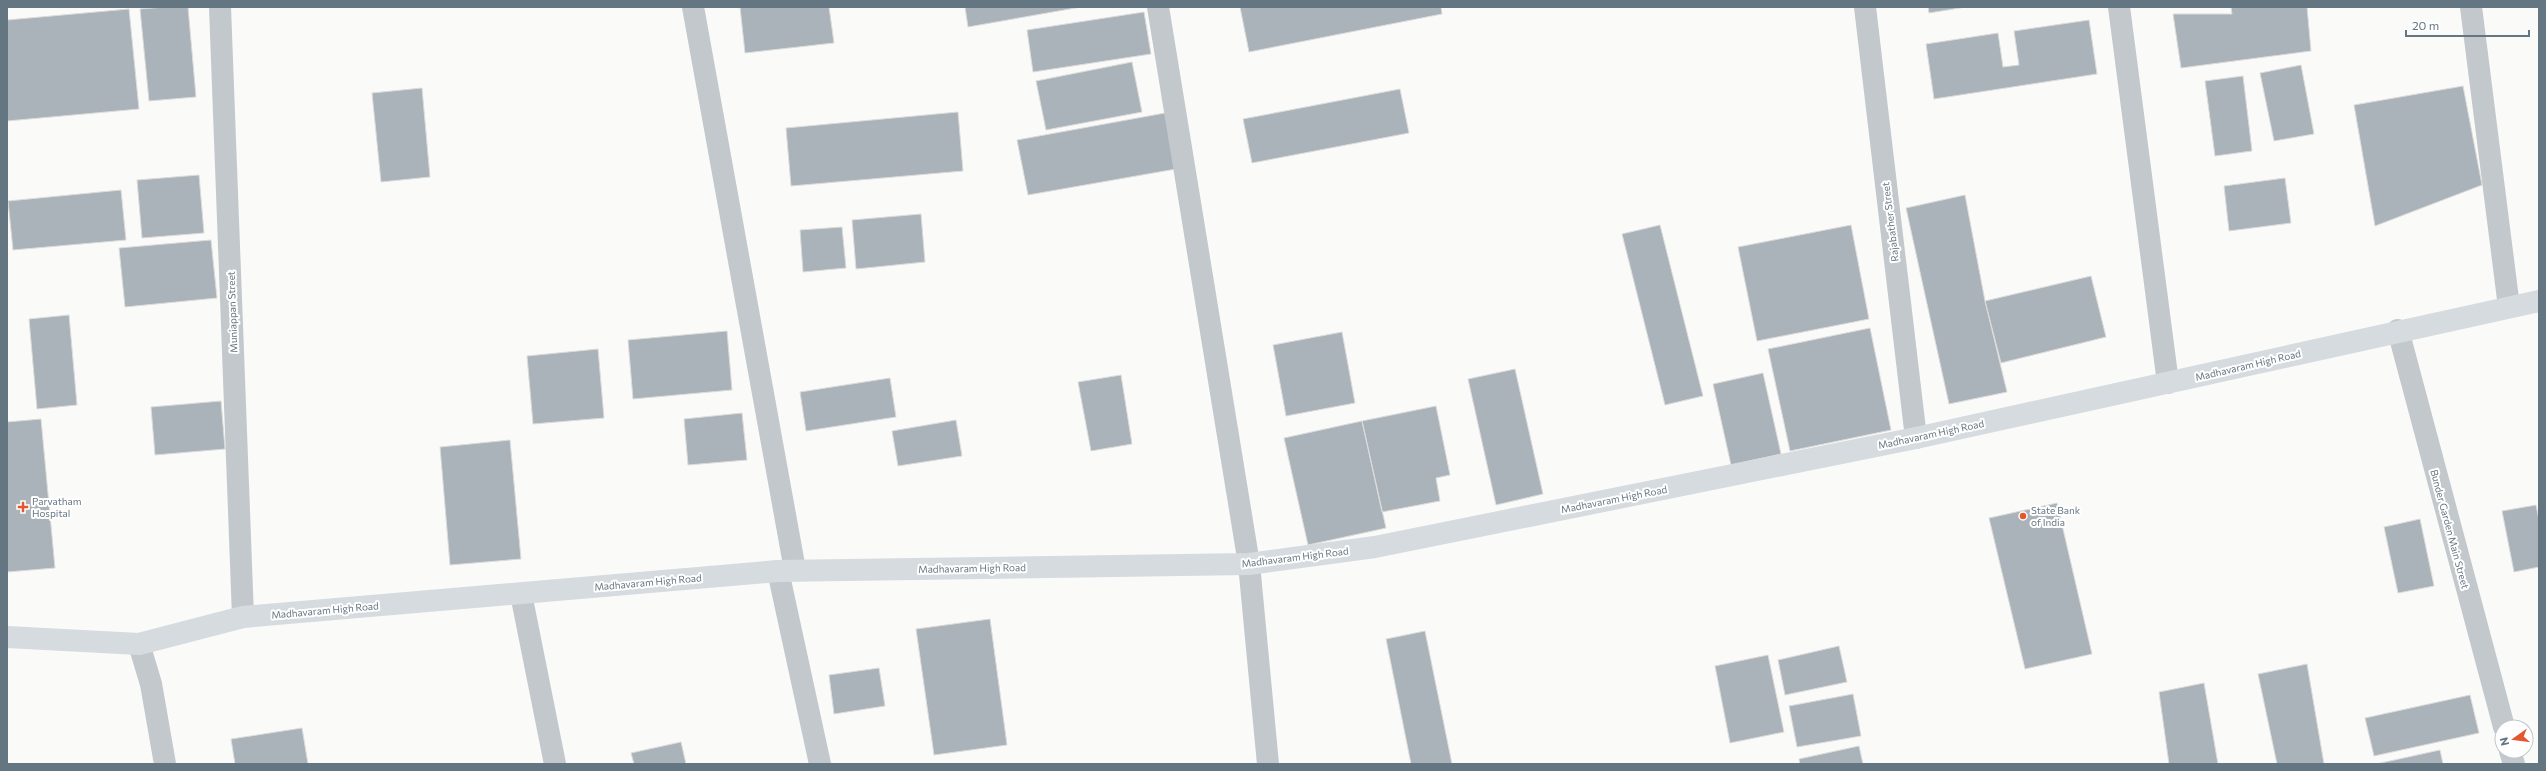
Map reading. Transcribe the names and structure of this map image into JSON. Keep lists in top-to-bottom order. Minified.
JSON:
{"streets":{"main road":["Madhavaram High Road"],"street":["Rajabather Street","Muniappan Street","Bunder Garden Main Street"]},"crossings":[["Rajabather Street","Madhavaram High Road"],["Muniappan Street","Madhavaram High Road"],["Madhavaram High Road","Bunder Garden Main Street"]],"places":{"health":["Parvatham Hospital"],"other":["State Bank of India"]},"scale_bar":"20 m","north":"left"}
